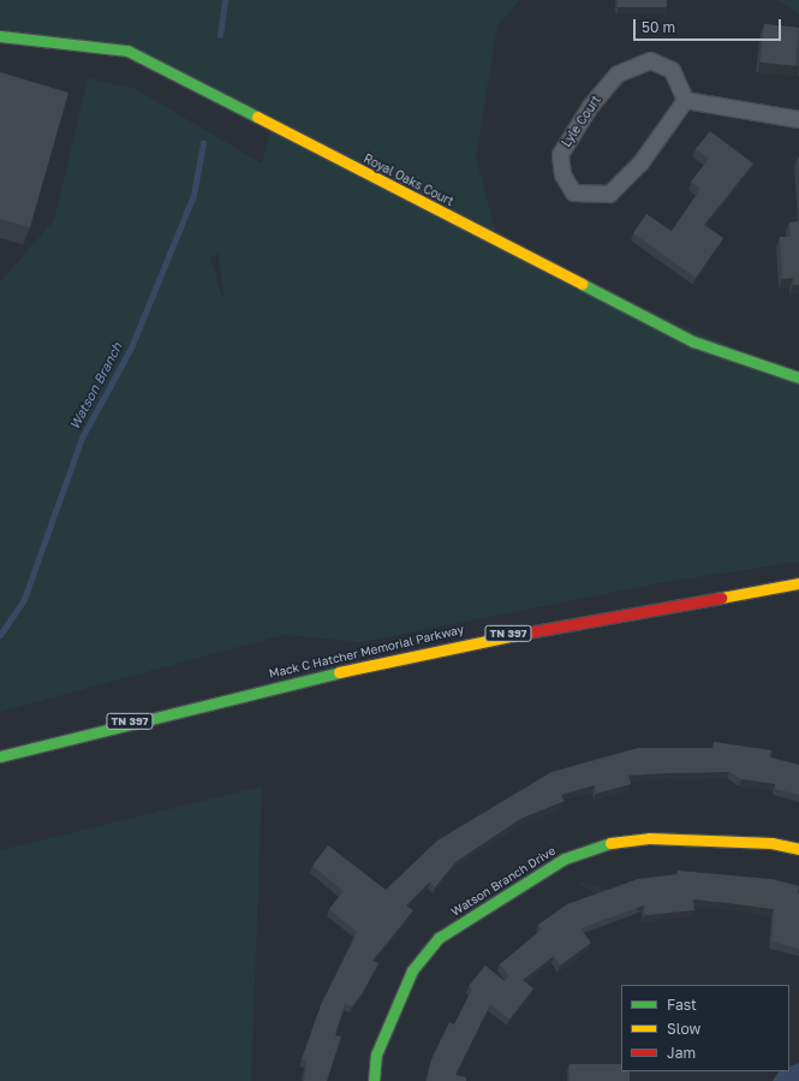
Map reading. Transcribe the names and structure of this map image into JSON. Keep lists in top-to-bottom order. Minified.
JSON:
{"streets":{"street":["Lyle Court","Royal Oaks Court","TN 397","Mack C Hatcher Memorial Parkway","Watson Branch Drive"]},"water":["Watson Branch"],"legend":["Fast","Slow","Jam"],"scale_bar":"50 m"}
